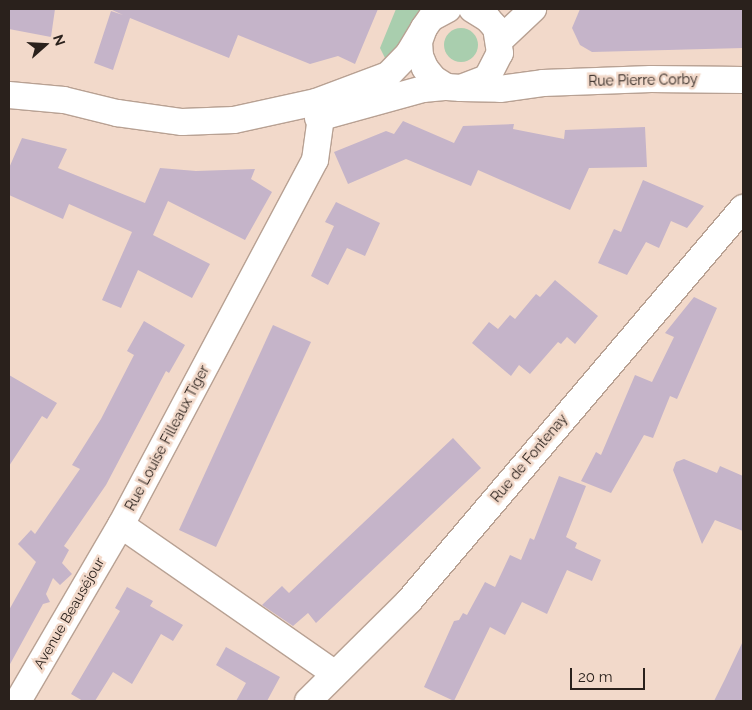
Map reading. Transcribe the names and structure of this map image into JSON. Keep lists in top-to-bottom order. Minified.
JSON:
{"streets":{"street":["Rue Pierre Corby","Rue Louise Filleaux Tiger","Rue de Fontenay","Avenue Beauséjour"]},"crossings":[["Rue Louise Filleaux Tiger","Rue de Fontenay"],["Rue Louise Filleaux Tiger","Avenue Beauséjour"]],"scale_bar":"20 m","north":"right"}
